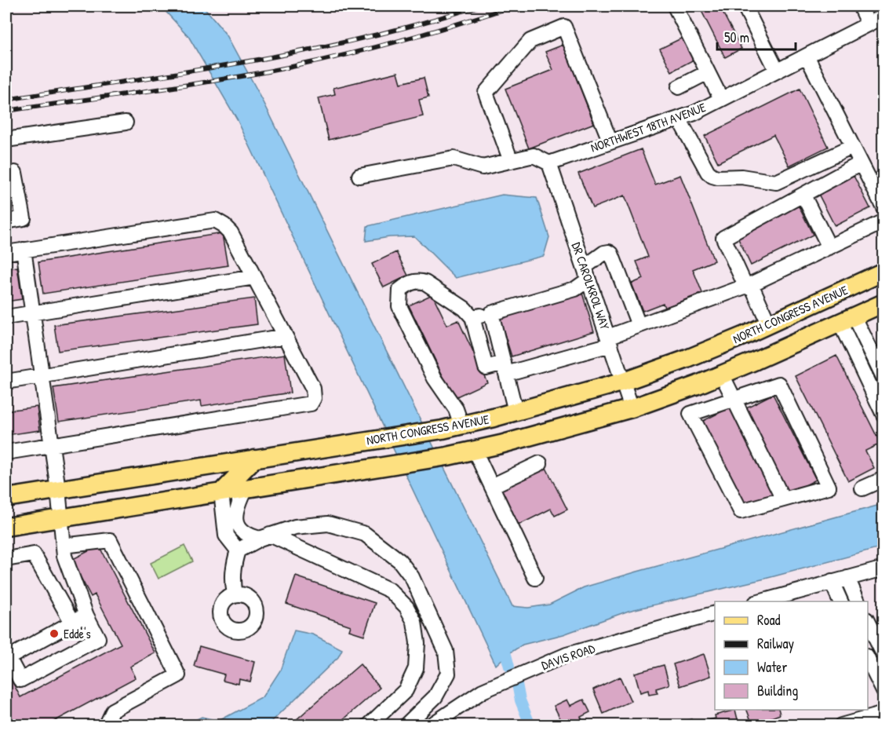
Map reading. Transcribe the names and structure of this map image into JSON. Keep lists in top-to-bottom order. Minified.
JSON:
{"streets":{"main road":["NORTH CONGRESS AVENUE"],"street":["NORTHWEST 18TH AVENUE","DR CAROLKROL WAY","DAVIS ROAD"]},"crossings":[["NORTHWEST 18TH AVENUE","DR CAROLKROL WAY"],["DR CAROLKROL WAY","NORTH CONGRESS AVENUE"]],"places":["Edde's"],"legend":["Road","Railway","Water","Building"],"scale_bar":"50 m"}
